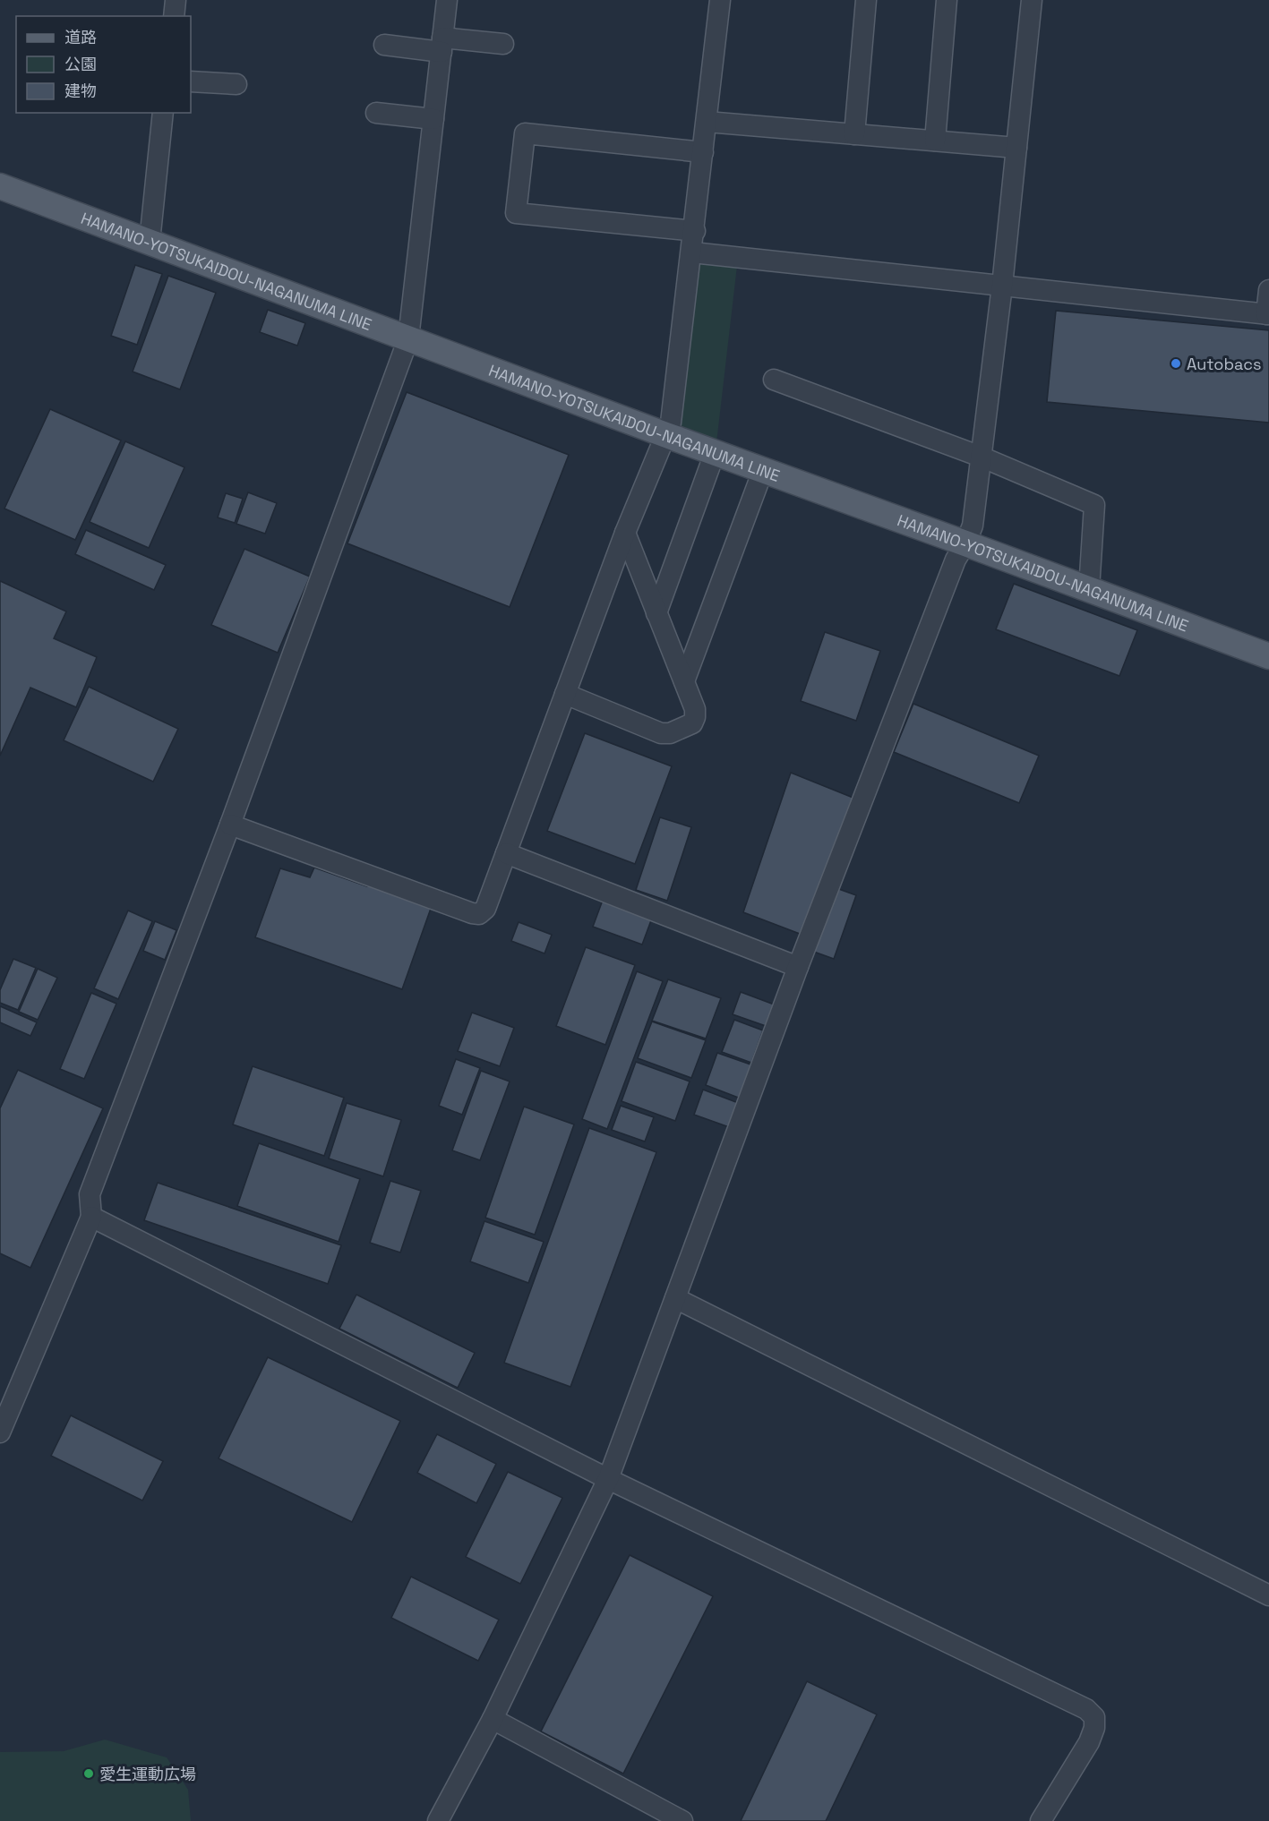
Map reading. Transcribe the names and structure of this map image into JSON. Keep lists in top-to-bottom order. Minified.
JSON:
{"streets":{"main road":["HAMANO-YOTSUKAIDOU-NAGANUMA LINE"]},"places":["Autobacs","愛生運動広場"],"legend":["道路","公園","建物"]}
